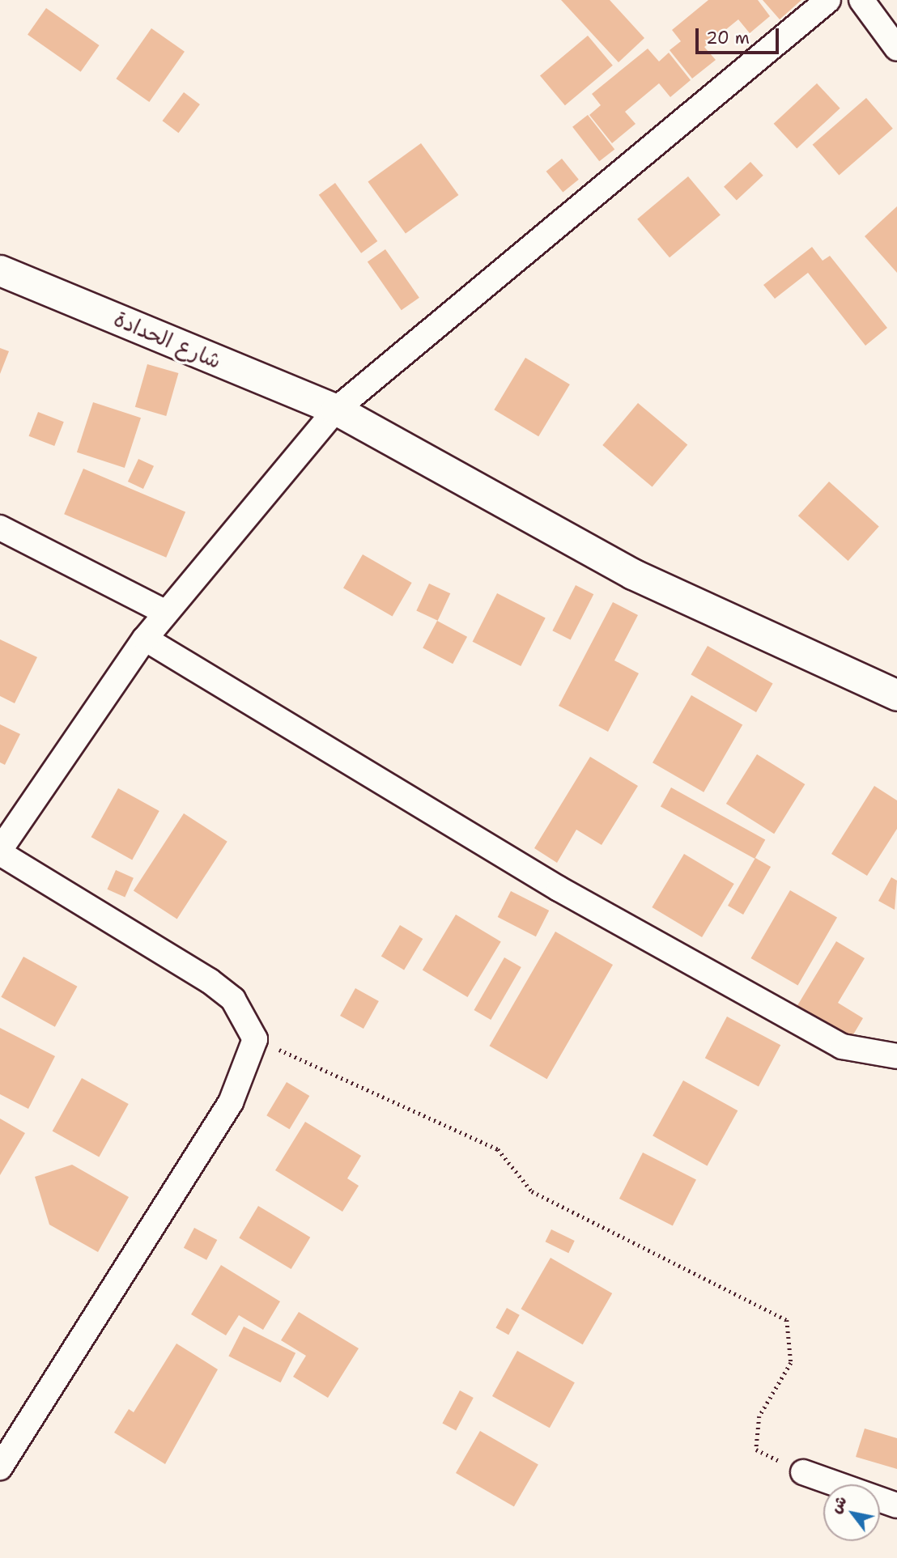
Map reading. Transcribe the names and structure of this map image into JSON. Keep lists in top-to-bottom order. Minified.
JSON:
{"streets":{"street":["شارع الحدادة"]},"scale_bar":"20 m","north":"top left"}
